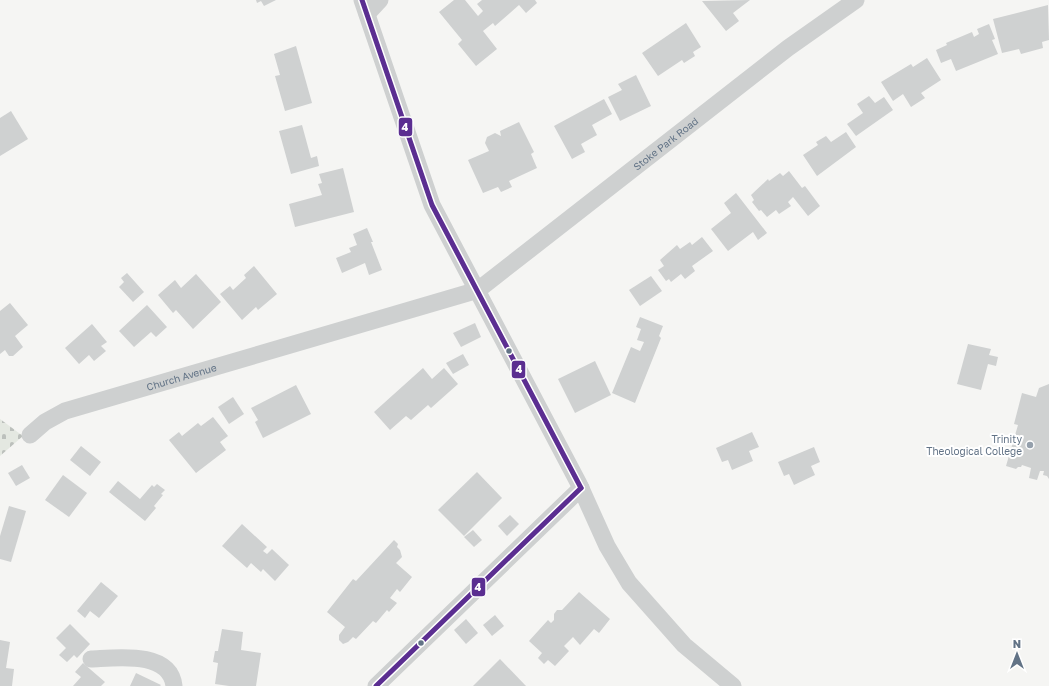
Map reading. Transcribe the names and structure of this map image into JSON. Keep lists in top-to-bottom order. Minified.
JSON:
{"streets":{"street":["Stoke Park Road","Church Avenue"]},"crossings":[["Stoke Park Road","Church Avenue"]],"places":["Trinity Theological College"],"lines":["transit line 4"],"north":"top"}
